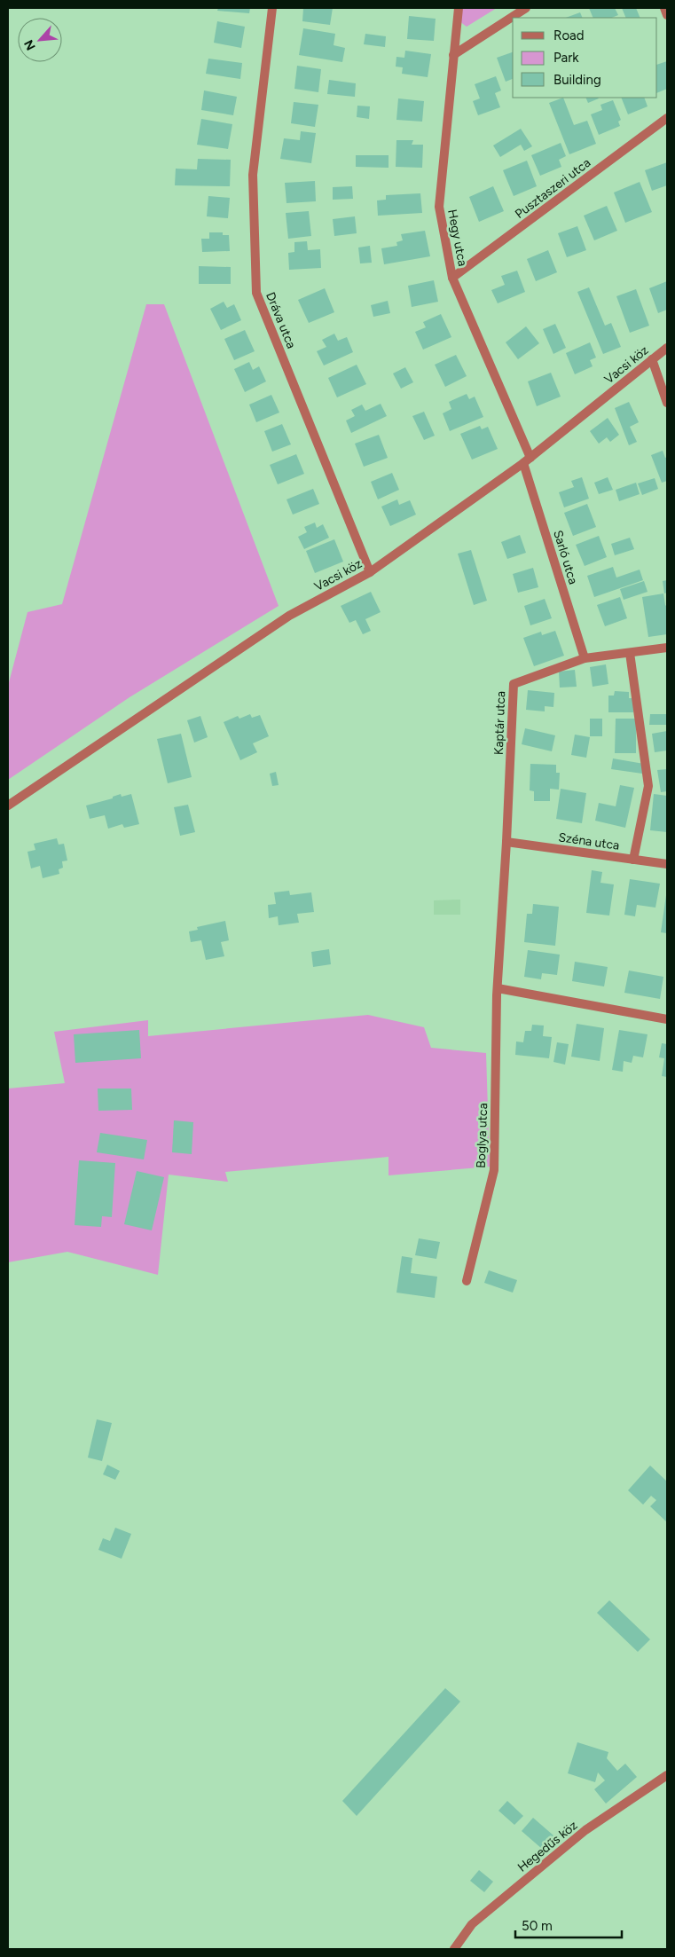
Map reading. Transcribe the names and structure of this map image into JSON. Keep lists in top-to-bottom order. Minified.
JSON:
{"streets":{"street":["Pusztaszeri utca","Hegy utca","Dráva utca","Vacsi köz","Sarló utca","Kaptár utca","Széna utca","Boglya utca","Hegedűs köz"]},"crossings":[["Pusztaszeri utca","Hegy utca"],["Hegy utca","Vacsi köz"],["Hegy utca","Sarló utca"],["Dráva utca","Vacsi köz"],["Vacsi köz","Sarló utca"],["Sarló utca","Kaptár utca"],["Kaptár utca","Széna utca"],["Kaptár utca","Boglya utca"],["Széna utca","Boglya utca"]],"legend":["Road","Park","Building"],"scale_bar":"50 m","north":"bottom left"}
